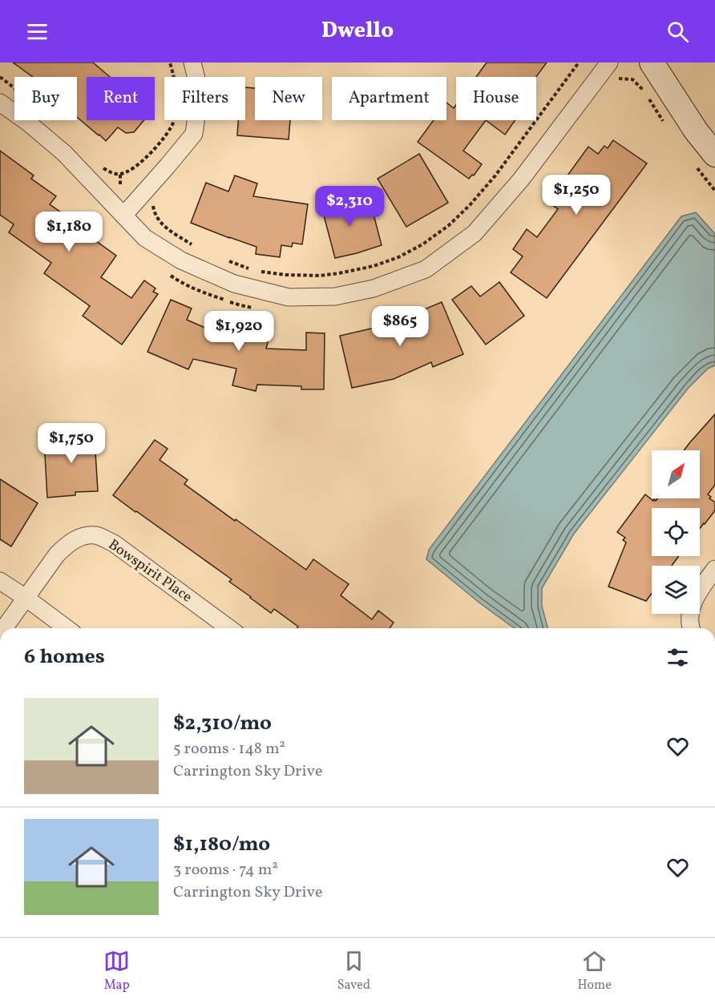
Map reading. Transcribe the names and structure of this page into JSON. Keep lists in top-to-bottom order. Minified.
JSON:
{"streets":{"street":["Bowspirit Place"]},"north":"top right","page":{"header":"Dwello","chip":["Buy","Rent","Filters","New","Apartment","House"],"price":["$1,250","$2,310","$1,180","$865","$1,920","$1,750"],"heading":"6 homes","list":[{"name":"$2,310/mo","note":"5 rooms · 148 m² · Carrington Sky Drive"},{"name":"$1,180/mo","note":"3 rooms · 74 m² · Carrington Sky Drive"}],"tabs":["Map","Saved","Home"]}}
